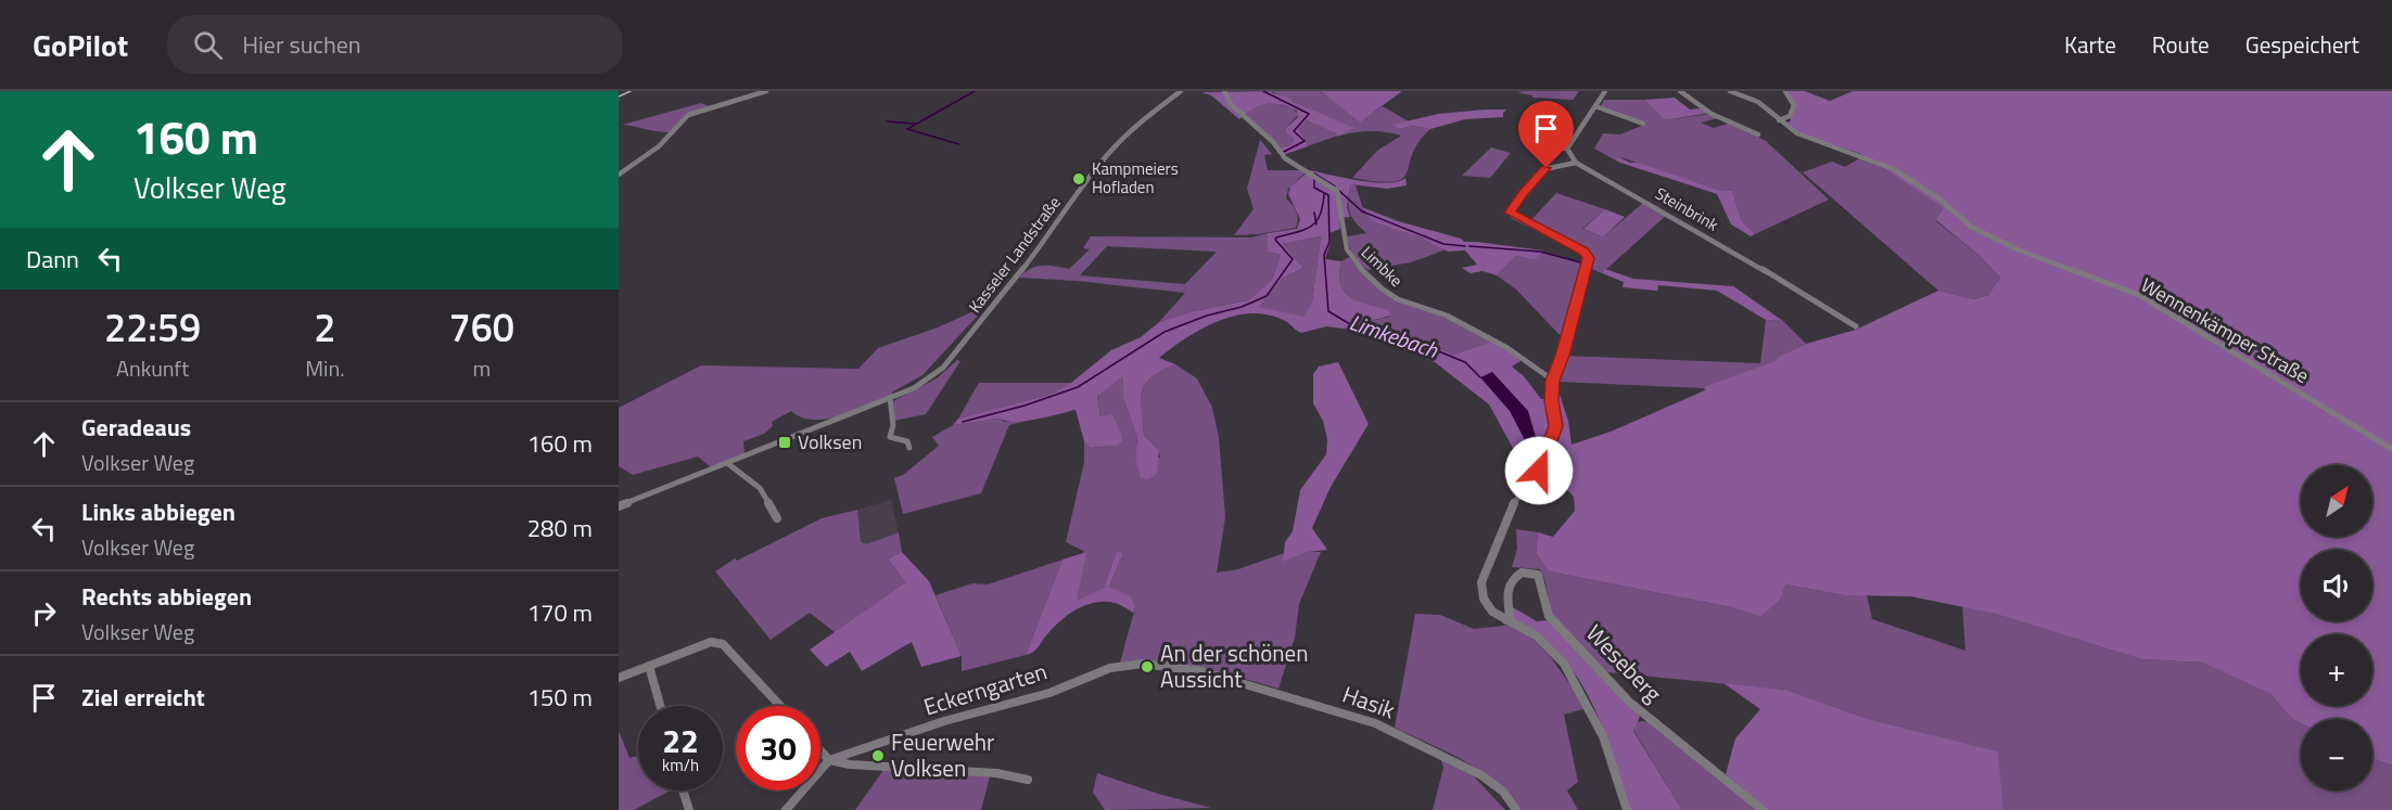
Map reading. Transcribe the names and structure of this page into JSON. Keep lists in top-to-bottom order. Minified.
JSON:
{"streets":{"street":["Steinbrink","Kasseler Landstraße","Limbke","Wennenkämper Straße","Weseberg","Eckerngarten","Hasik"]},"crossings":[["Eckerngarten","Hasik"]],"water":["Limkebach"],"places":{"other":["Kampmeiers Hofladen","An der schönen Aussicht","Feuerwehr Volksen"],"transit":["Volksen"]},"north":"top right","page":{"header":"GoPilot","search":"Hier suchen","nav":["Karte","Route","Gespeichert"],"turn":["160 m","Volkser Weg"],"then":"Dann","eta":["22:59","Ankunft","2","Min.","760","m"],"list":[{"name":"Geradeaus","note":"Volkser Weg","value":"160 m"},{"name":"Links abbiegen","note":"Volkser Weg","value":"280 m"},{"name":"Rechts abbiegen","note":"Volkser Weg","value":"170 m"},{"name":"Ziel erreicht","value":"150 m"}],"map_buttons":["+","−"],"speed":"22 km/h","limit":"30"}}
